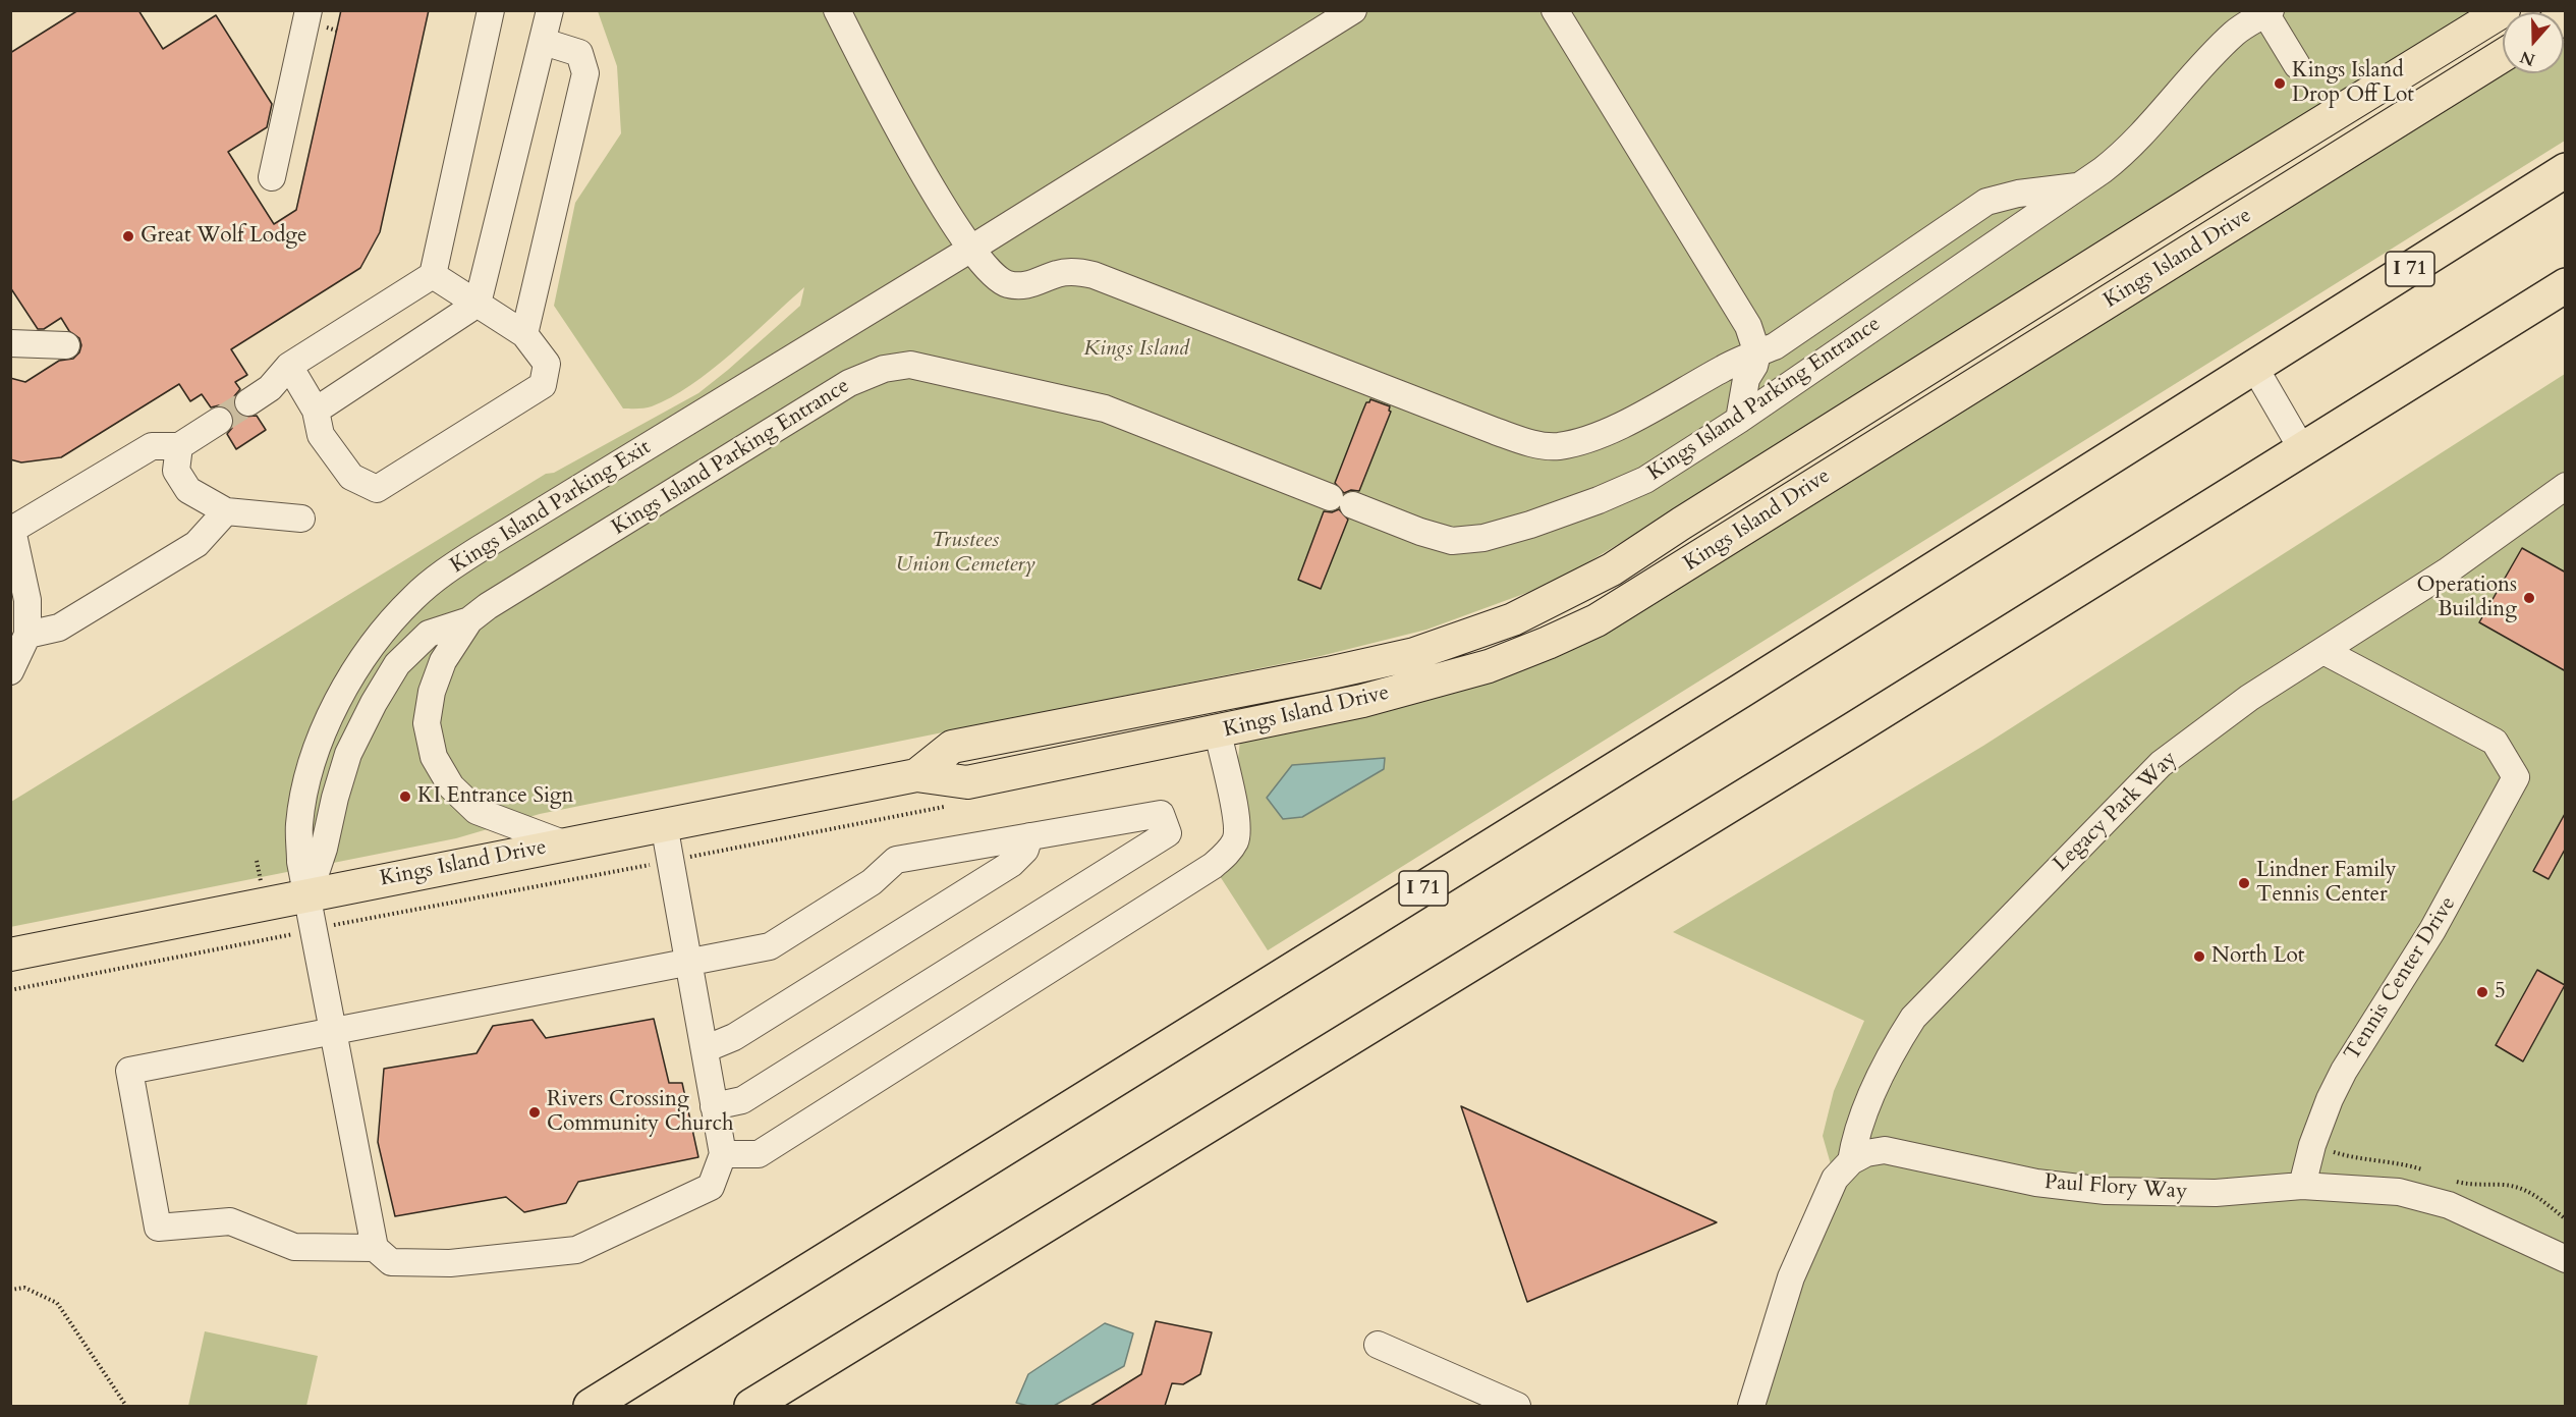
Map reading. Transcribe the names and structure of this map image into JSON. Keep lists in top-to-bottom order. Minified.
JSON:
{"streets":{"highway":["I 71"],"main road":["Kings Island Drive"],"lane":["Kings Island Parking Entrance","Kings Island Parking Exit","Legacy Park Way","Tennis Center Drive","Paul Flory Way"]},"crossings":[["Kings Island Drive","Kings Island Parking Entrance"],["Kings Island Drive","Kings Island Parking Exit"],["Kings Island Parking Entrance","Kings Island Parking Exit"],["Legacy Park Way","Tennis Center Drive"],["Legacy Park Way","Paul Flory Way"],["Tennis Center Drive","Paul Flory Way"]],"parks":["Kings Island","Trustees Union Cemetery"],"places":["Kings Island Drop Off Lot","Great Wolf Lodge","Operations Building","KI Entrance Sign","Lindner Family Tennis Center","North Lot","5","Rivers Crossing Community Church"],"north":"bottom"}
